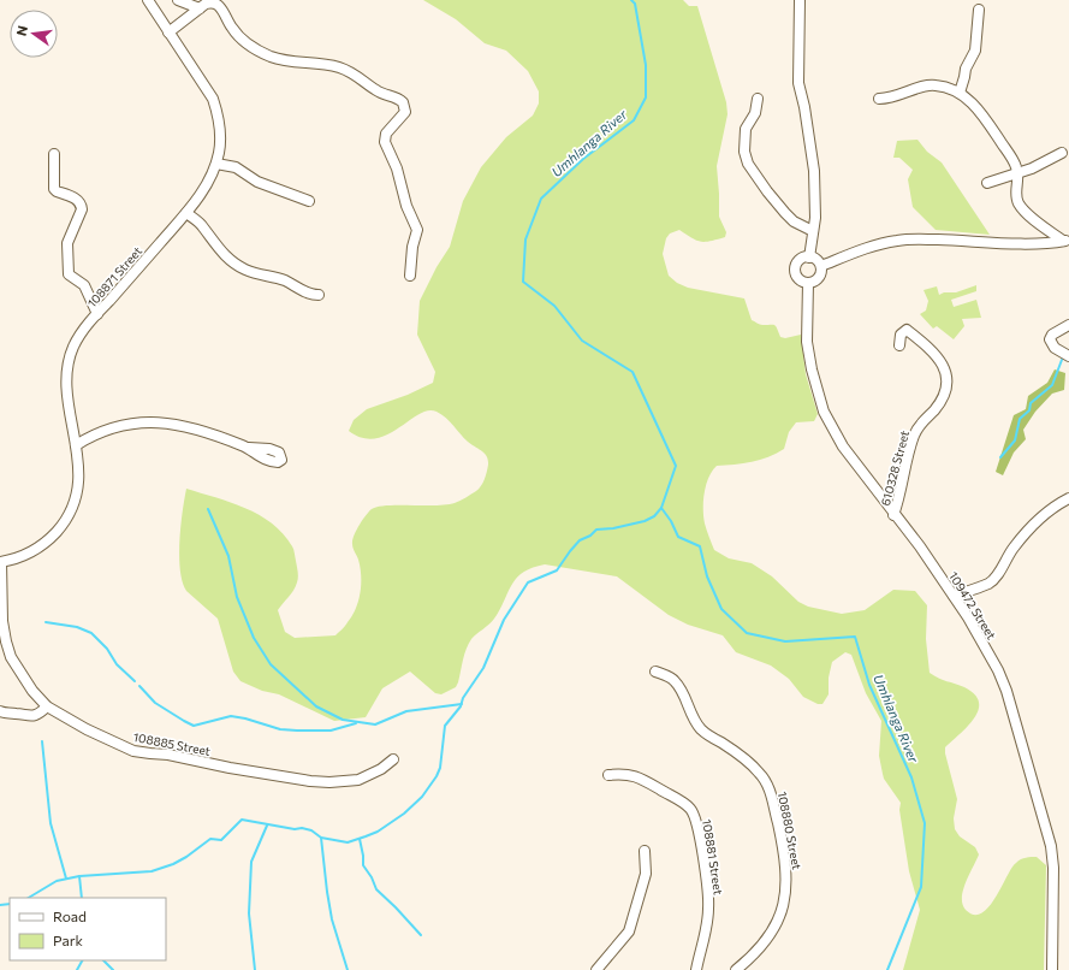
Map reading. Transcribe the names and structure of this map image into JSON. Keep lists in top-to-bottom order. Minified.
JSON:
{"streets":{"street":["108871 Street","610328 Street","109472 Street","108885 Street","108880 Street","108881 Street"]},"crossings":[["108871 Street","108885 Street"],["610328 Street","109472 Street"]],"water":["Umhlanga River"],"legend":["Road","Park"],"north":"left"}
